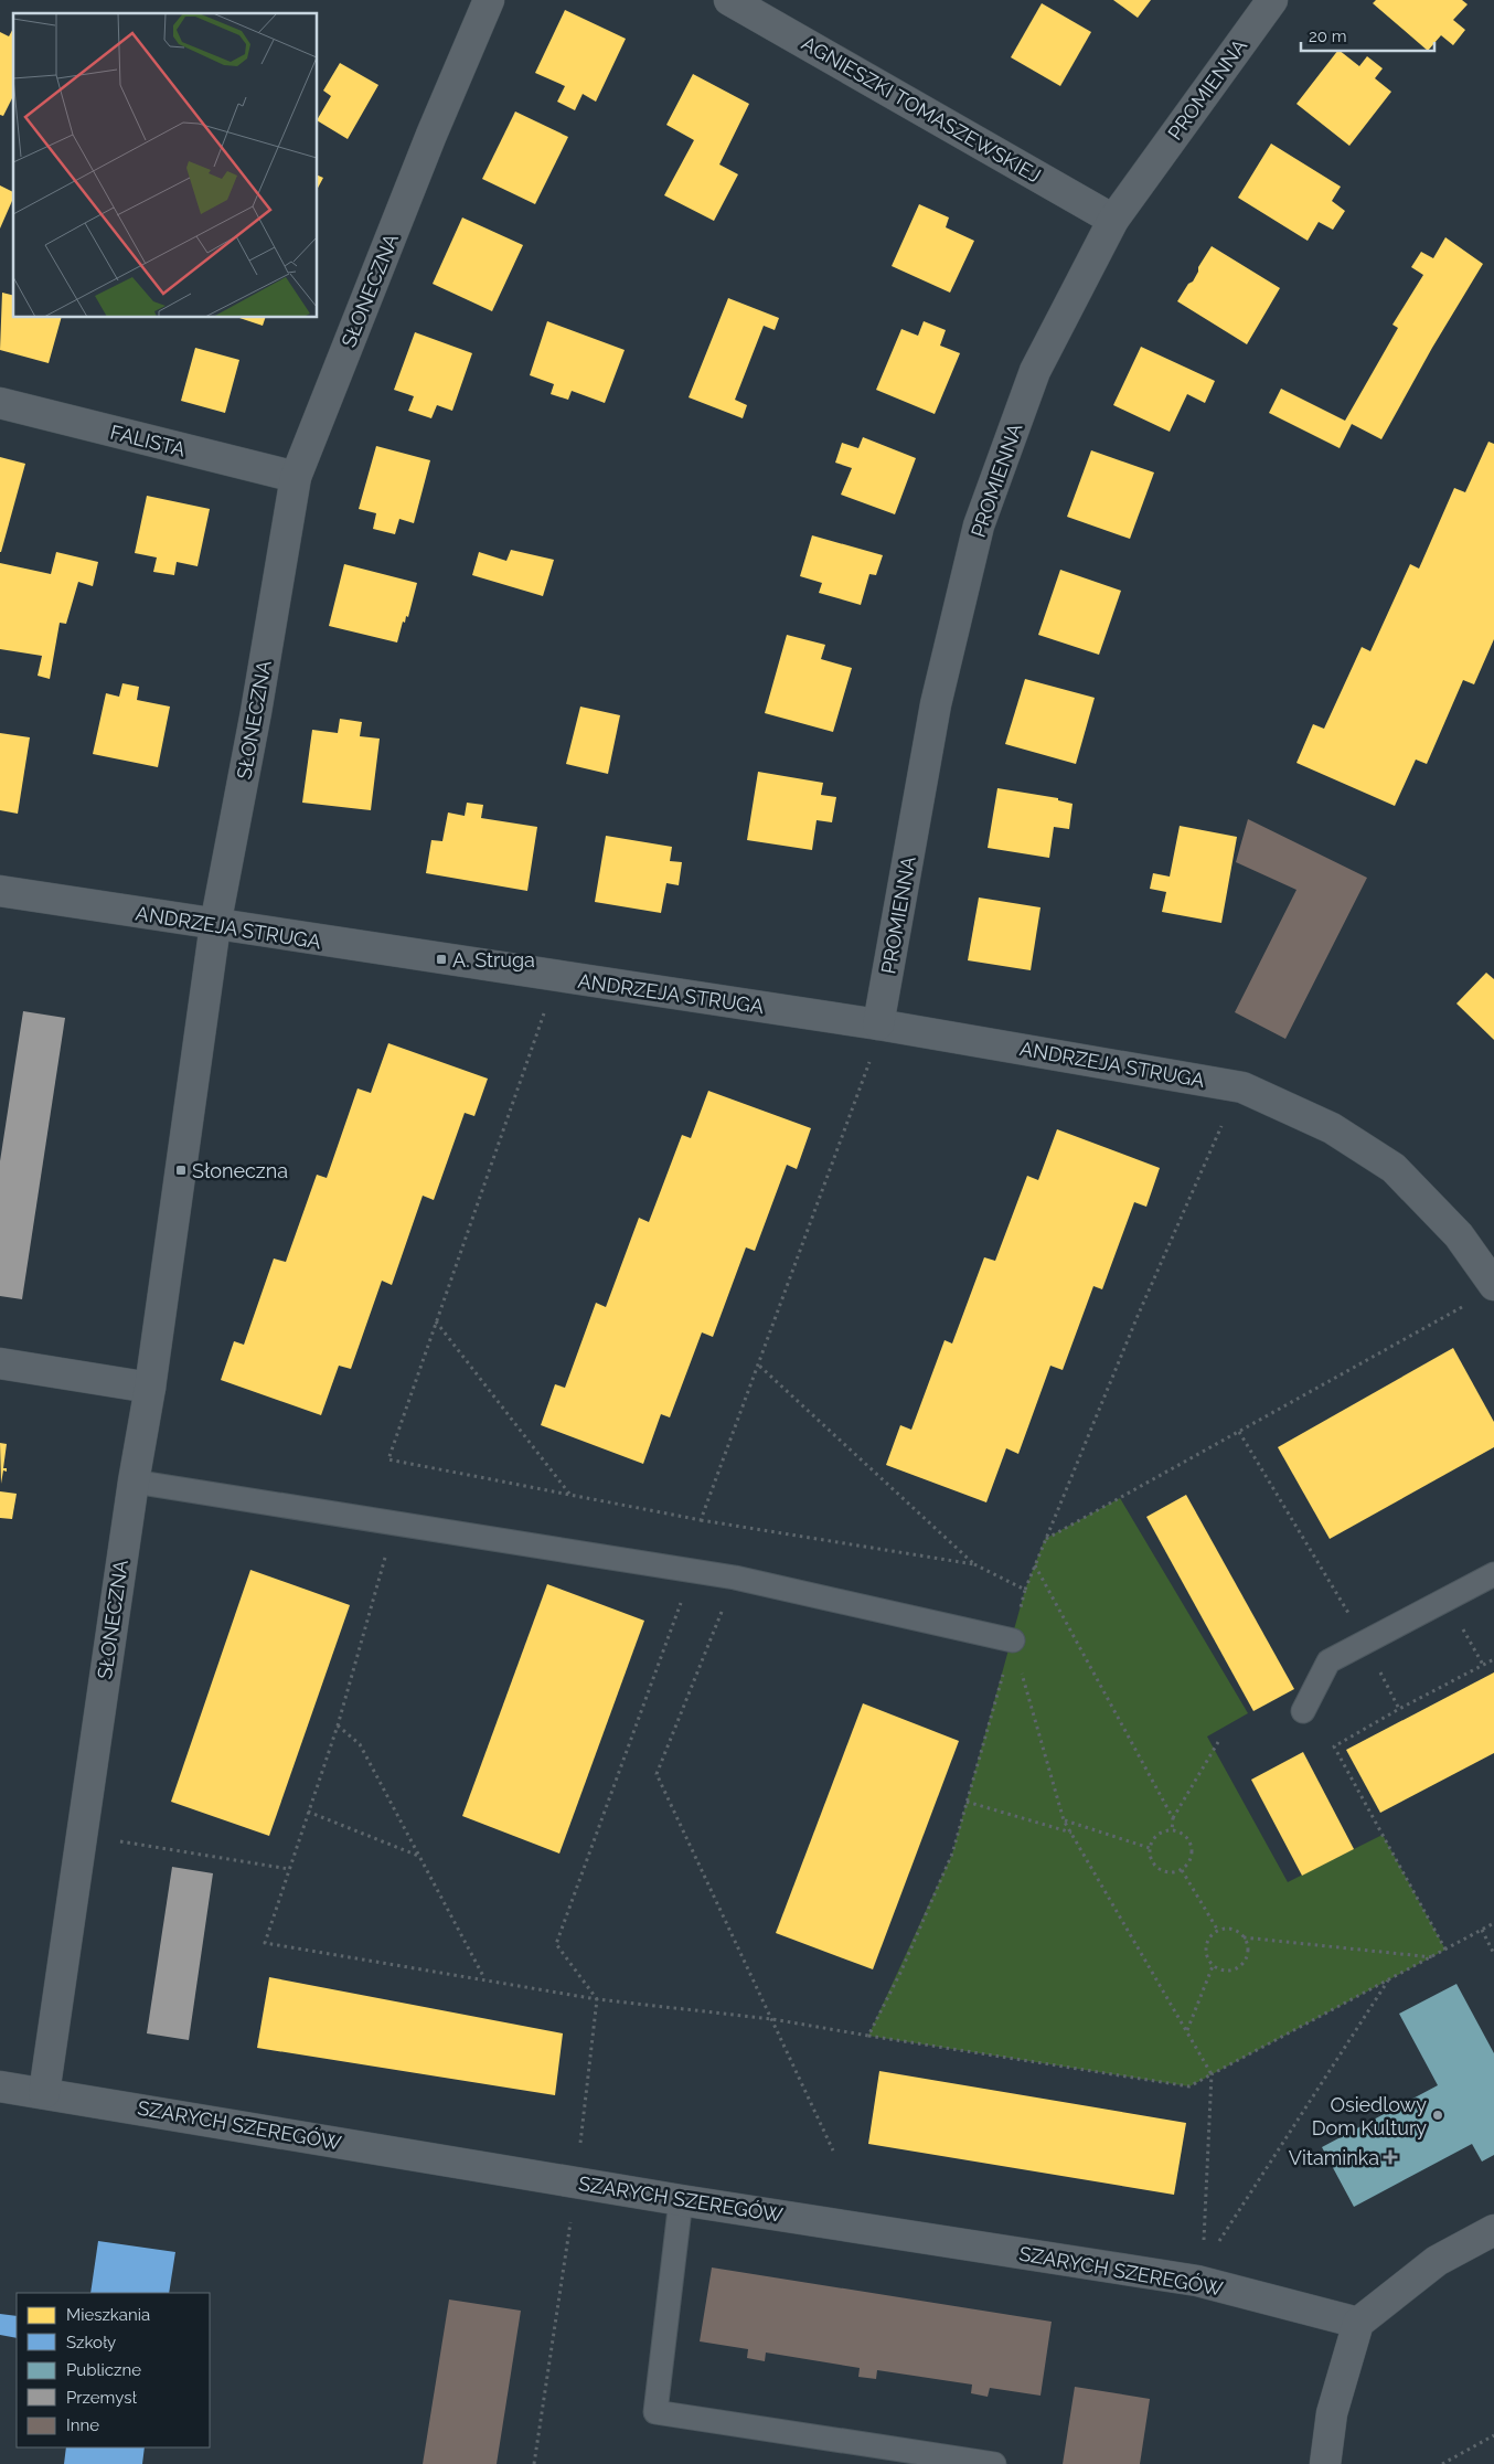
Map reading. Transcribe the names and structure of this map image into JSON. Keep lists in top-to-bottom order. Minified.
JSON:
{"streets":{"street":["PROMIENNA","AGNIESZKI TOMASZEWSKIEJ","SŁONECZNA","FALISTA","ANDRZEJA STRUGA","SZARYCH SZEREGÓW"]},"crossings":[["PROMIENNA","AGNIESZKI TOMASZEWSKIEJ"],["PROMIENNA","ANDRZEJA STRUGA"],["SŁONECZNA","FALISTA"],["SŁONECZNA","ANDRZEJA STRUGA"],["SŁONECZNA","SZARYCH SZEREGÓW"]],"places":{"transit":["A. Struga","Słoneczna"],"other":["Osiedlowy Dom Kultury"],"health":["Vitaminka"]},"legend":["Mieszkania","Szkoły","Publiczne","Przemysł","Inne"],"scale_bar":"20 m"}
